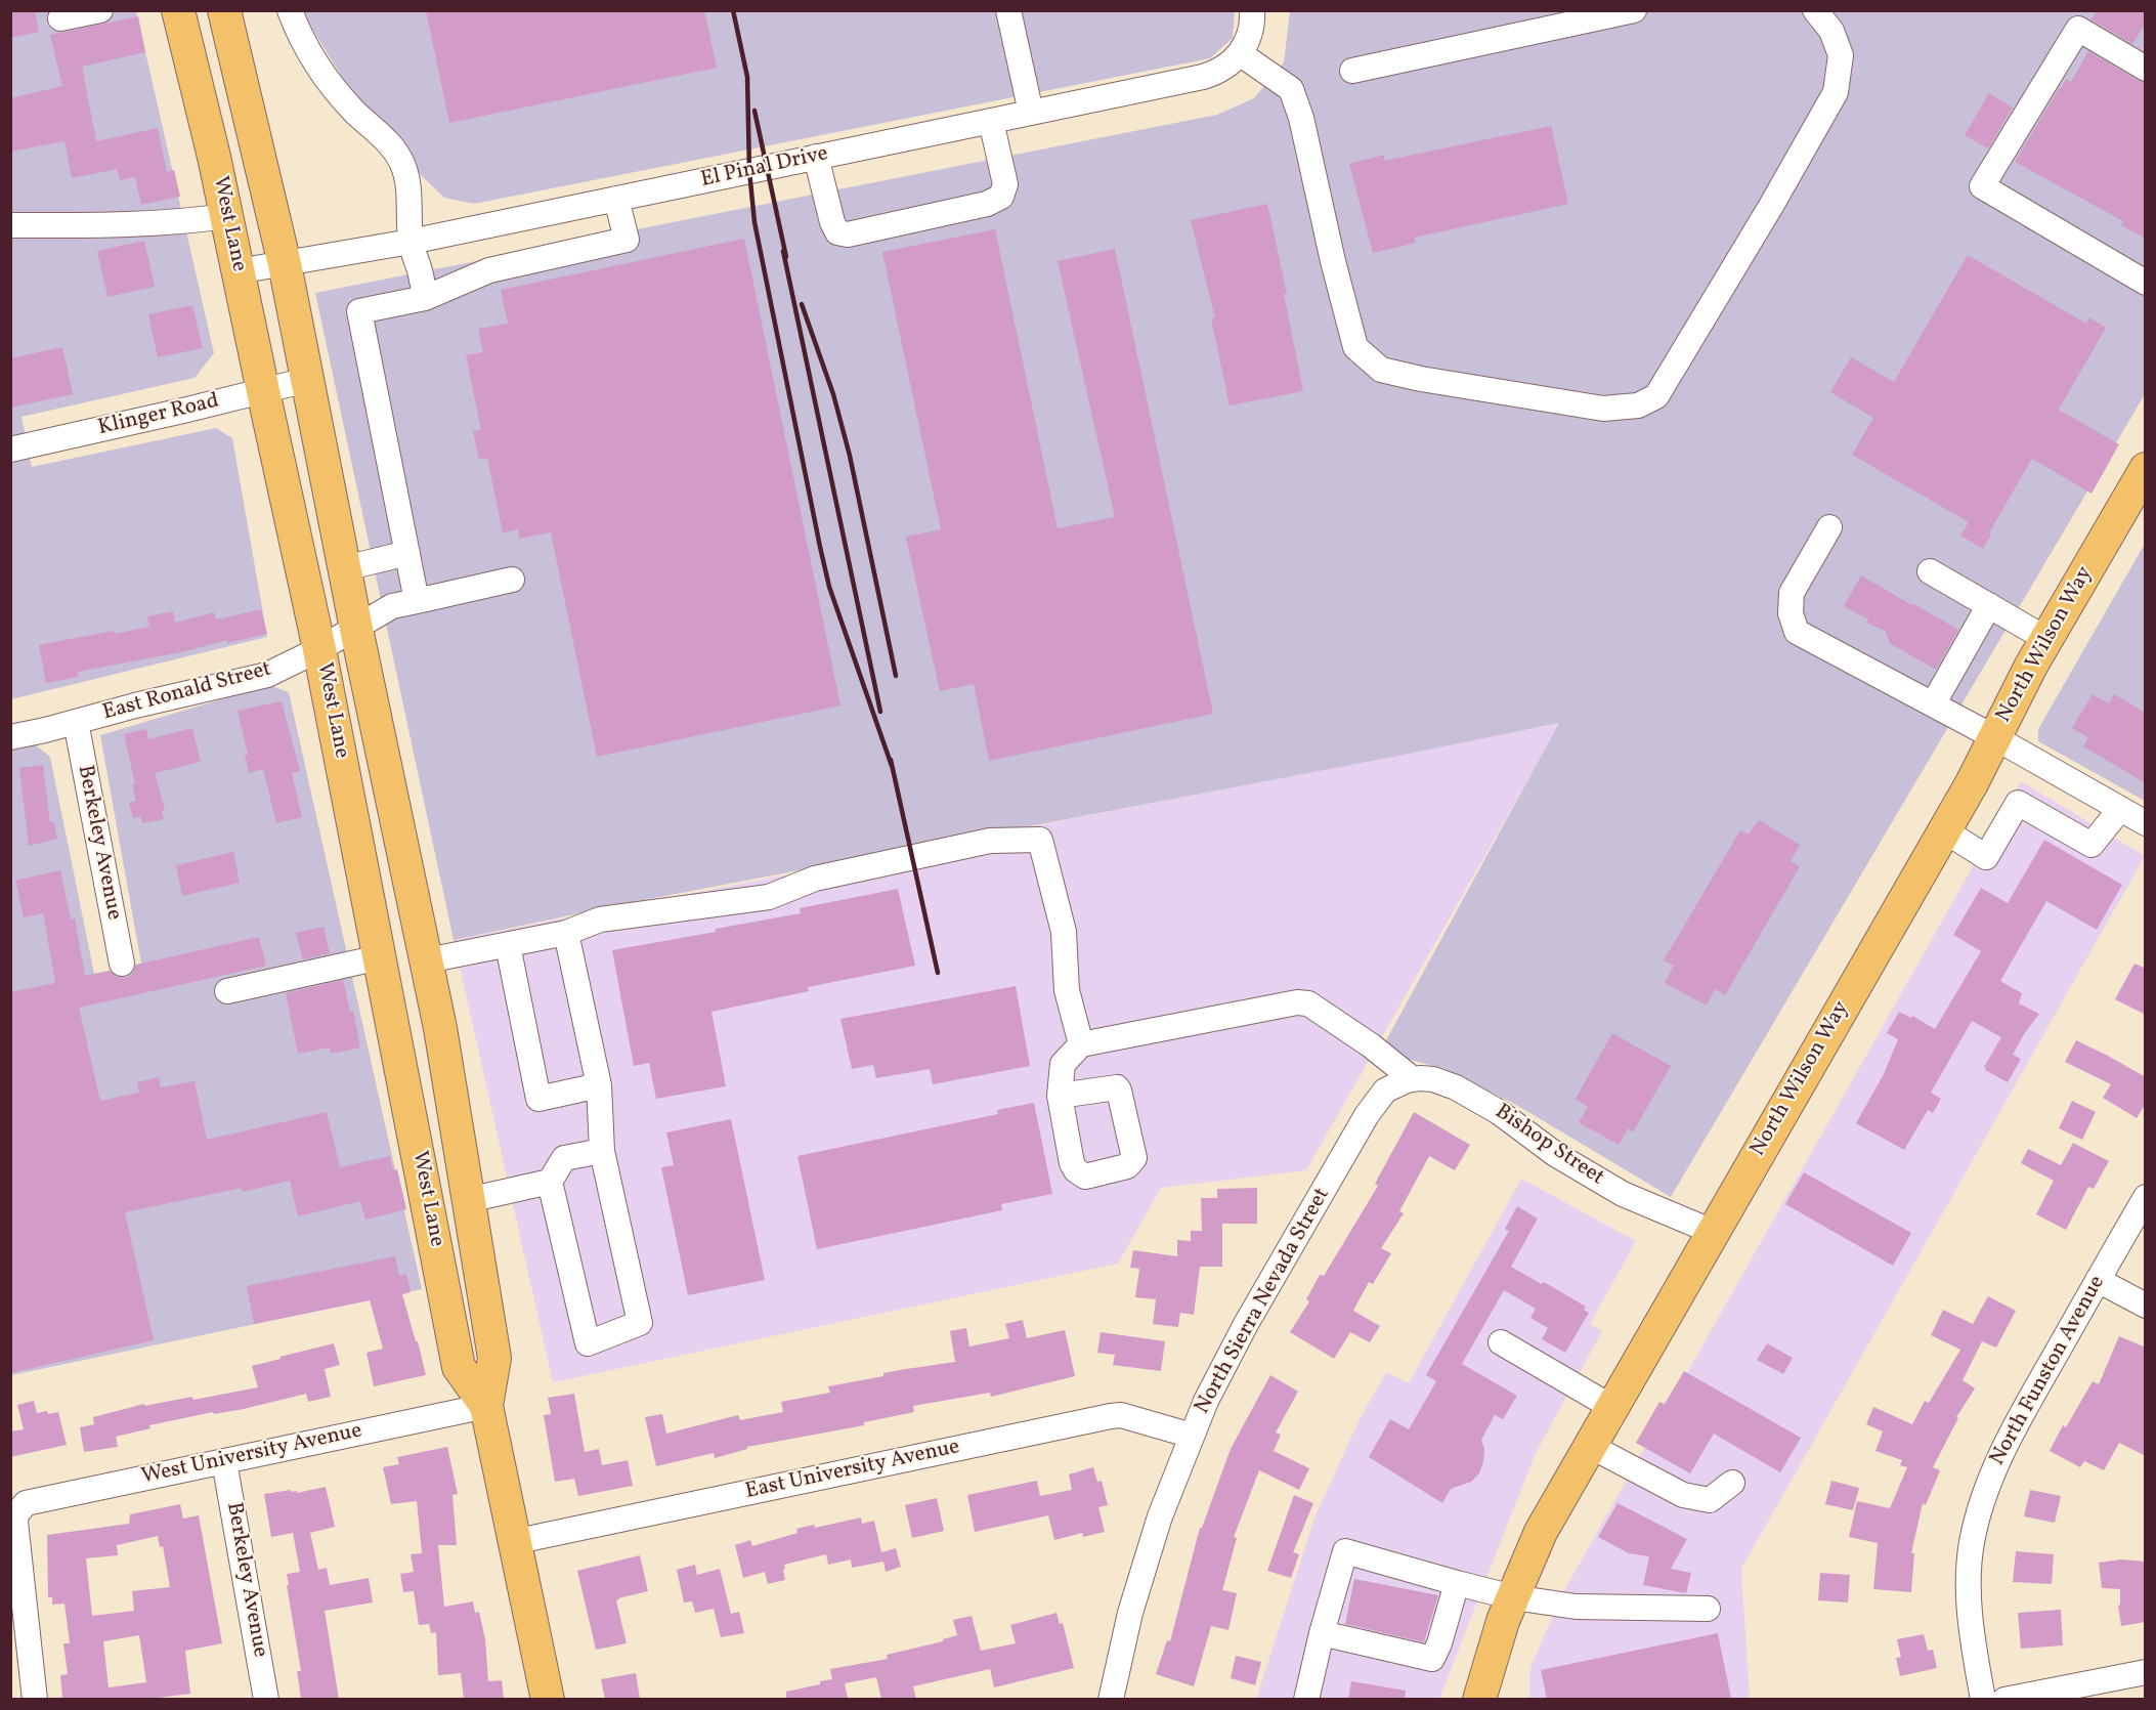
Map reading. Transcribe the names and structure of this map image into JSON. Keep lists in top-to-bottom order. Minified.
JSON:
{"streets":{"main road":["West Lane","North Wilson Way"],"street":["El Pinal Drive","Klinger Road","East Ronald Street","Berkeley Avenue","Bishop Street","North Sierra Nevada Street","North Funston Avenue","West University Avenue","East University Avenue"]},"crossings":[["El Pinal Drive","West Lane"],["West Lane","Klinger Road"],["West Lane","East Ronald Street"],["West Lane","West University Avenue"],["West Lane","East University Avenue"],["North Wilson Way","Bishop Street"],["East Ronald Street","Berkeley Avenue"],["Berkeley Avenue","West University Avenue"],["Bishop Street","North Sierra Nevada Street"],["North Sierra Nevada Street","East University Avenue"]]}
